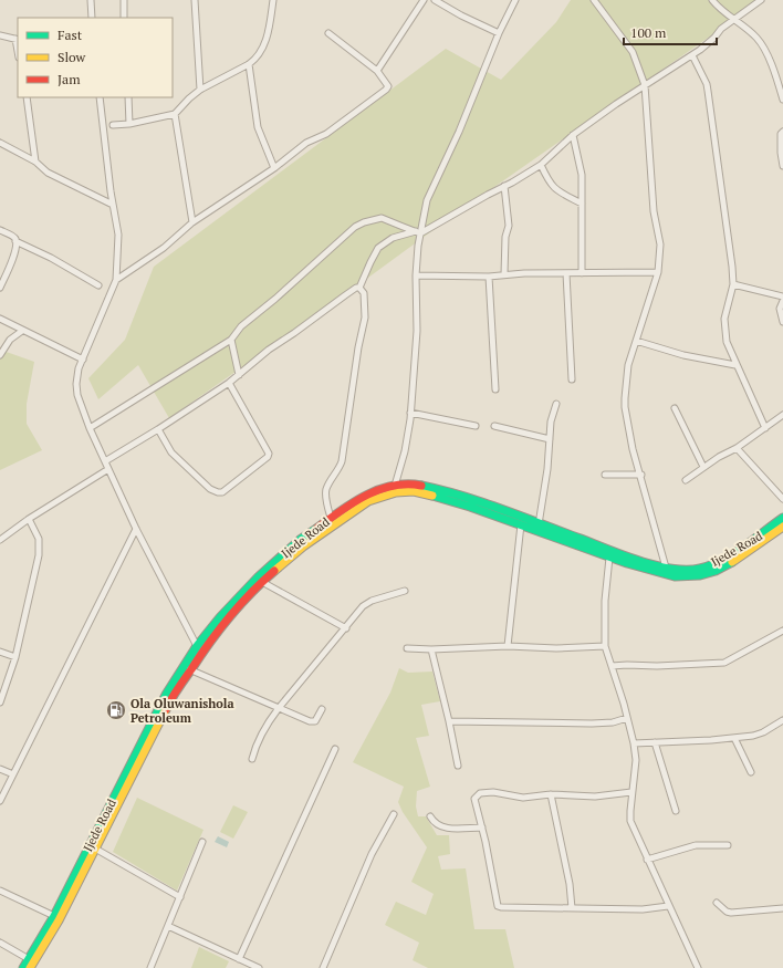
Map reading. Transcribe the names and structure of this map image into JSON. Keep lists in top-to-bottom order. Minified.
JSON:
{"streets":{"main road":["Ijede Road"]},"places":{"fuel station":["Ola Oluwanishola Petroleum"]},"legend":["Fast","Slow","Jam"],"scale_bar":"100 m"}
